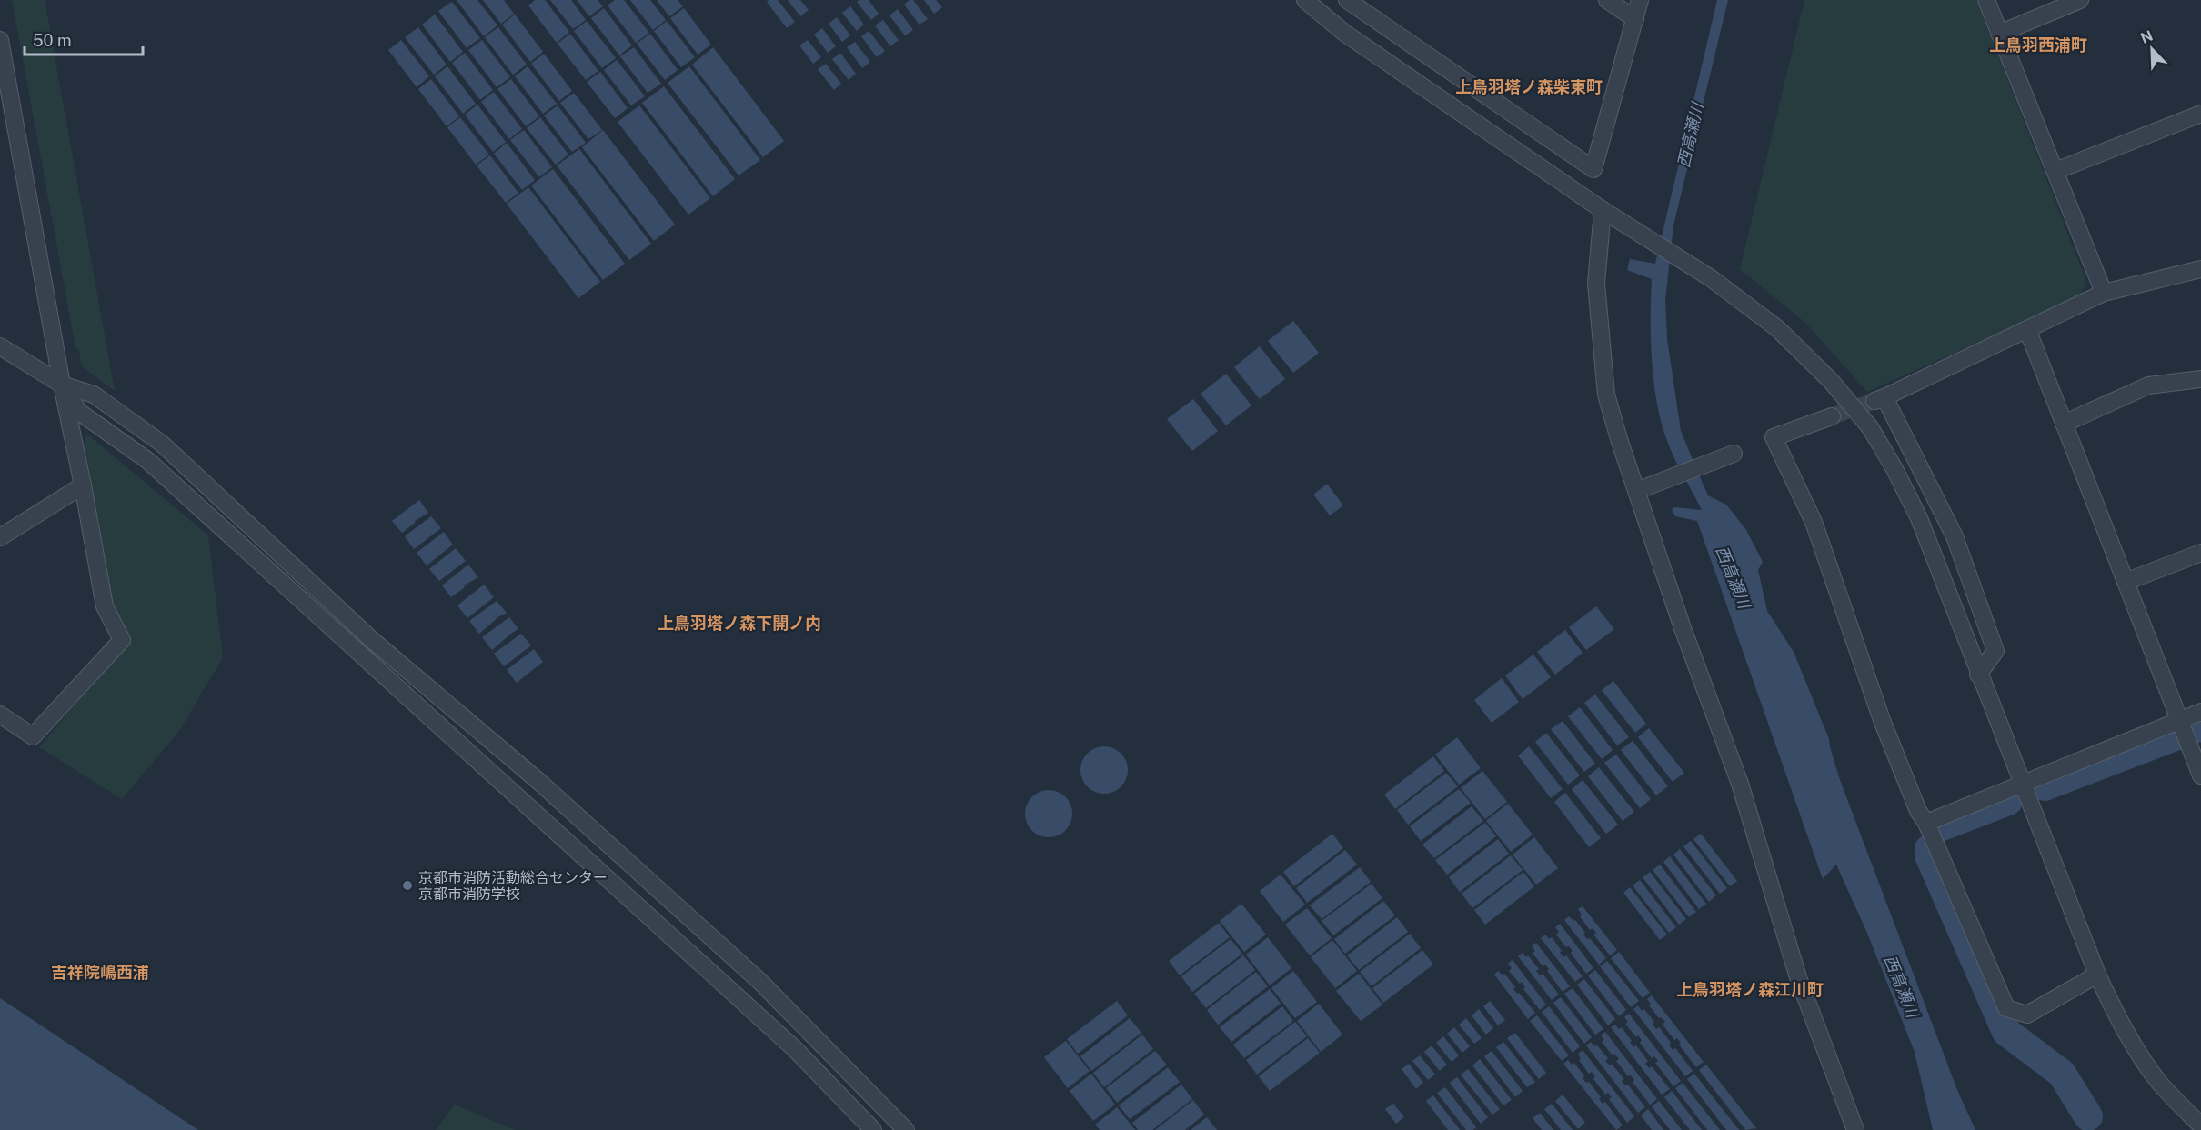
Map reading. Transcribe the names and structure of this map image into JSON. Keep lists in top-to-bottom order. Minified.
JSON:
{"districts":["上鳥羽西浦町","上鳥羽塔ノ森柴東町","上鳥羽塔ノ森下開ノ内","吉祥院嶋西浦","上鳥羽塔ノ森江川町"],"water":["西高瀬川"],"places":["京都市消防活動総合センター 京都市消防学校"],"scale_bar":"50 m","north":"top left"}
